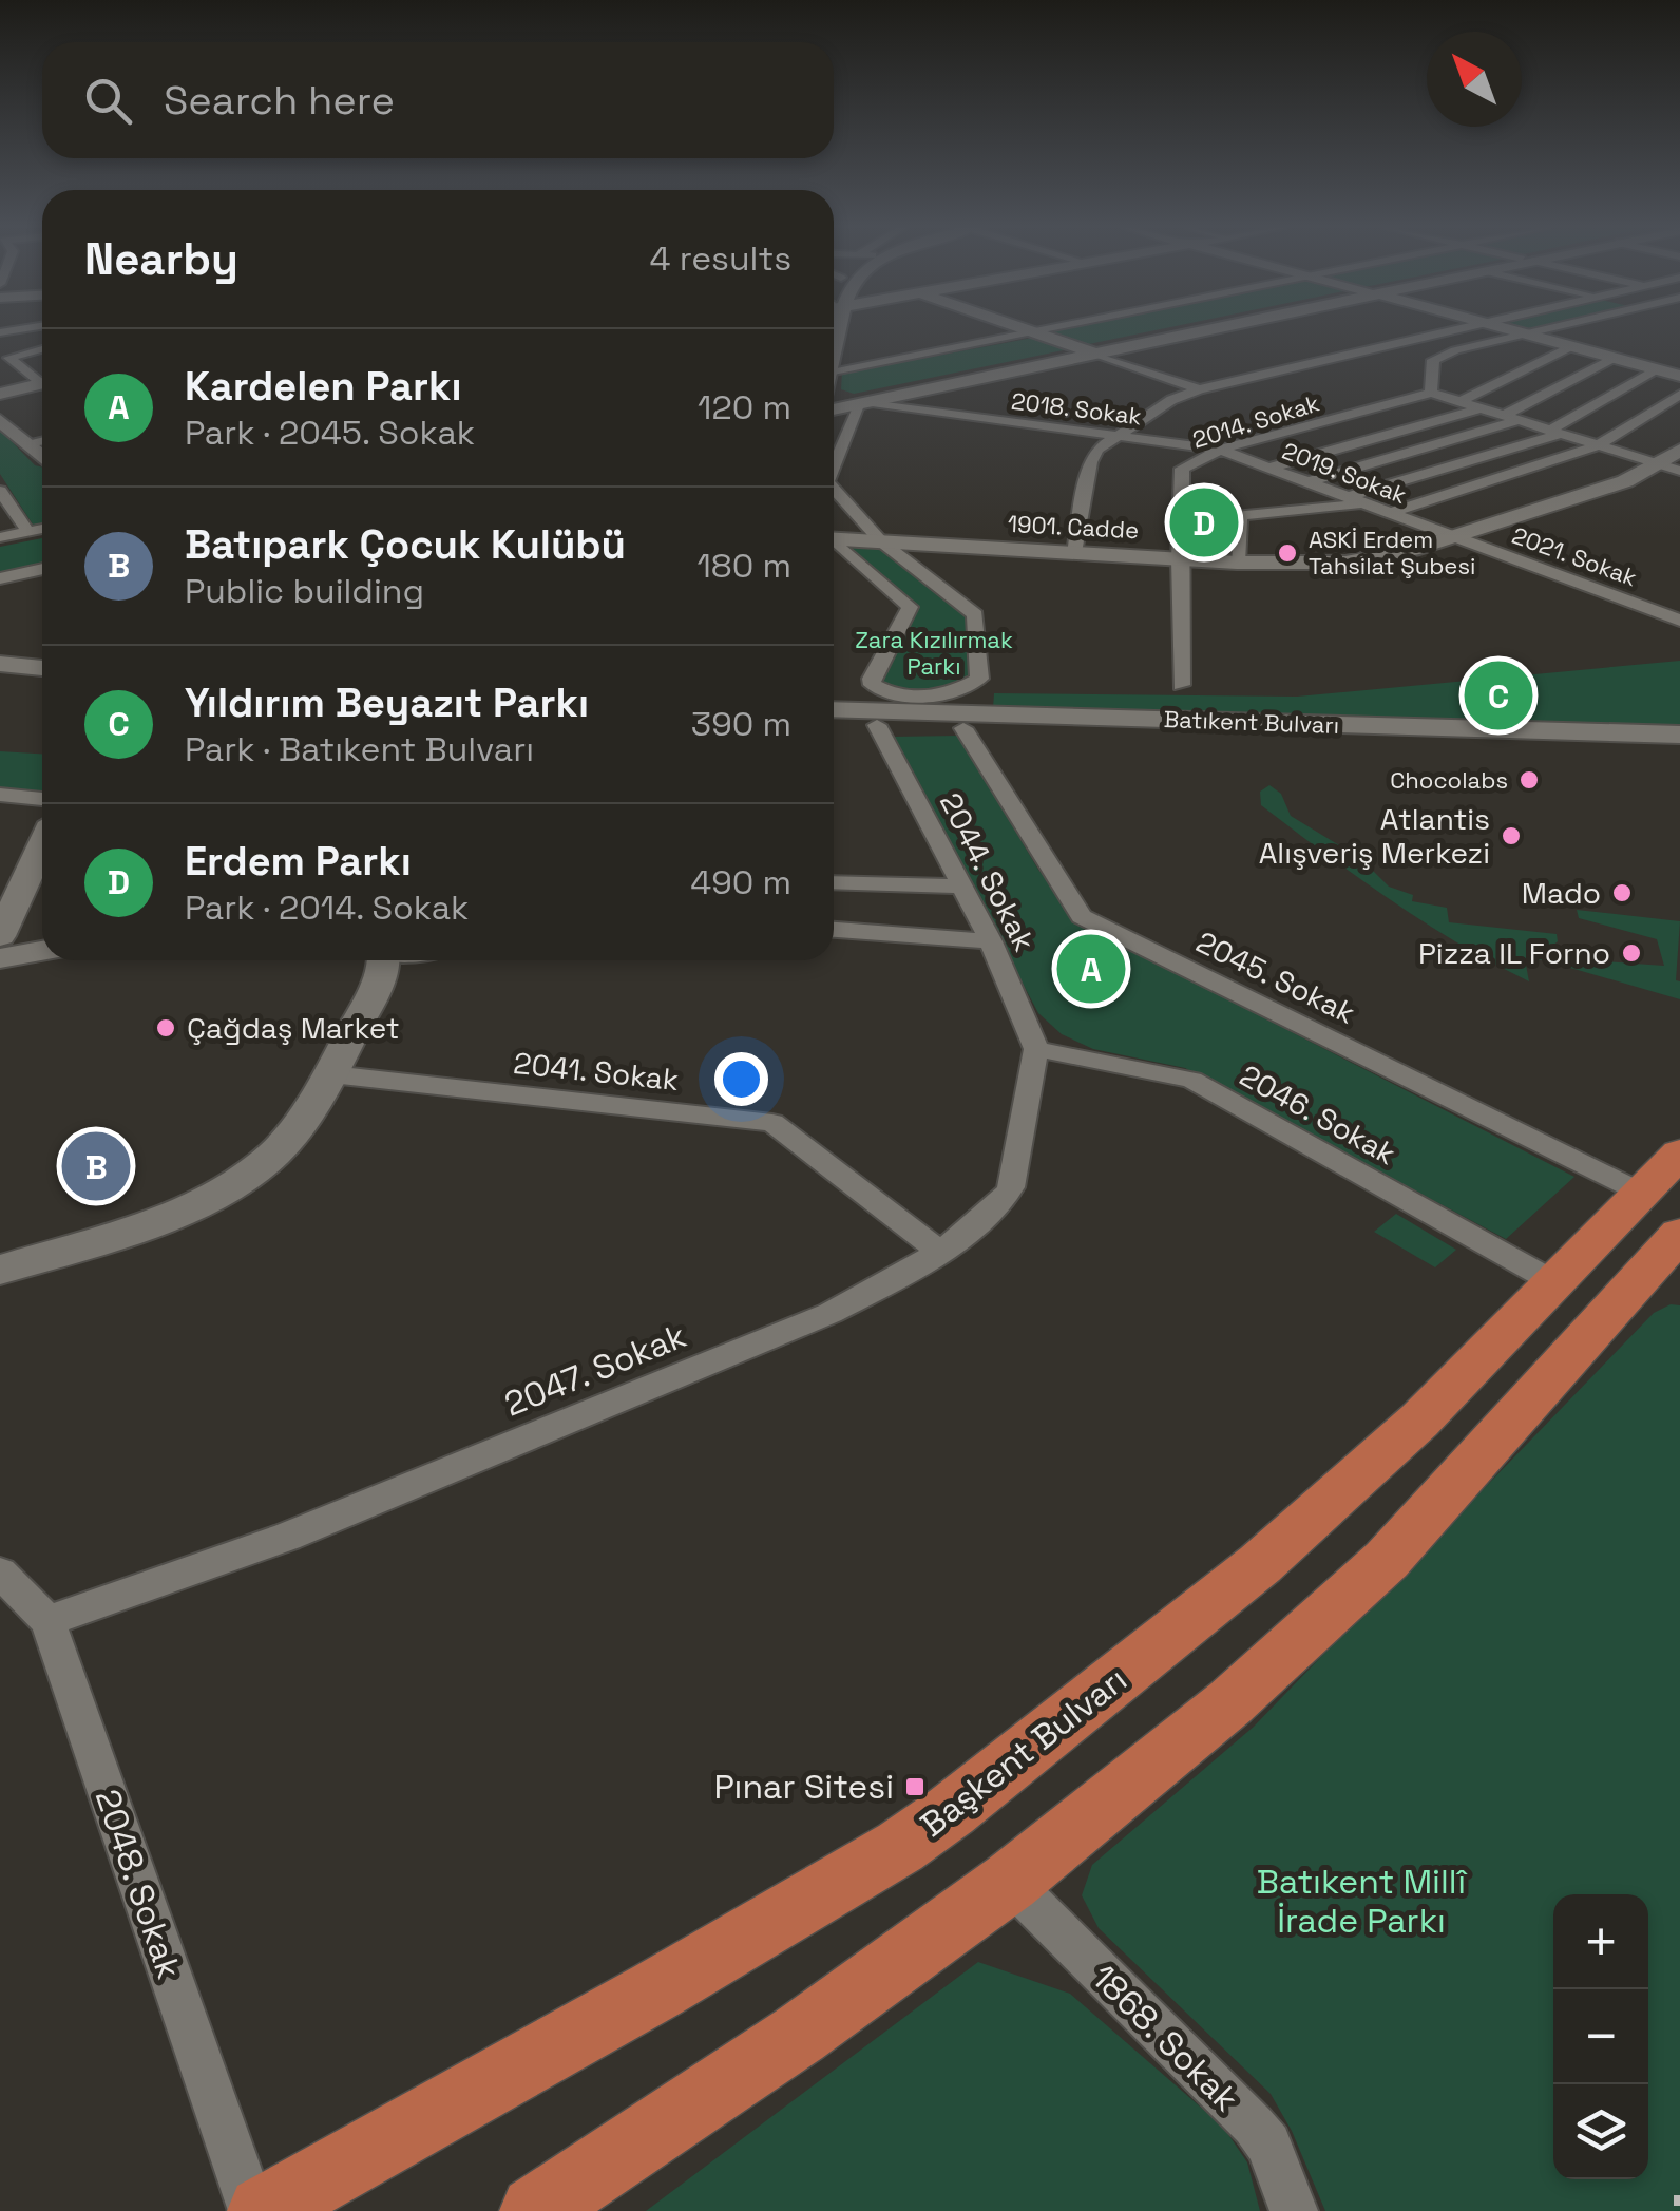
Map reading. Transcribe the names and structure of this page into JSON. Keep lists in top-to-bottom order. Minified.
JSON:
{"streets":{"main road":["1901. Cadde","Batıkent Bulvarı","Başkent Bulvarı"],"street":["2018. Sokak","2014. Sokak","2019. Sokak","2021. Sokak","2044. Sokak","2045. Sokak","2041. Sokak","2046. Sokak","2047. Sokak","2048. Sokak","1868. Sokak"]},"crossings":[["2018. Sokak","2014. Sokak"],["2018. Sokak","2019. Sokak"],["2014. Sokak","2019. Sokak"],["2014. Sokak","1901. Cadde"],["2019. Sokak","1901. Cadde"],["2019. Sokak","2021. Sokak"],["1901. Cadde","2021. Sokak"],["Batıkent Bulvarı","2044. Sokak"],["Batıkent Bulvarı","2045. Sokak"],["2044. Sokak","2046. Sokak"],["2044. Sokak","2047. Sokak"],["2045. Sokak","Başkent Bulvarı"],["2041. Sokak","2047. Sokak"],["2046. Sokak","2047. Sokak"],["2046. Sokak","Başkent Bulvarı"],["2047. Sokak","2048. Sokak"]],"parks":["Zara Kızılırmak Parkı","Batıkent Millî İrade Parkı"],"places":{"other":["ASKİ Erdem Tahsilat Şubesi","Chocolabs","Atlantis Alışveriş Merkezi","Mado","Pizza IL Forno","Çağdaş Market"],"transit":["Pınar Sitesi"]},"north":"top left","page":{"search":"Search here","heading":["Nearby","4 results"],"list":[{"mark":"A","name":"Kardelen Parkı","note":"Park · 2045. Sokak","value":"120 m"},{"mark":"B","name":"Batıpark Çocuk Kulübü","note":"Public building","value":"180 m"},{"mark":"C","name":"Yıldırım Beyazıt Parkı","note":"Park · Batıkent Bulvarı","value":"390 m"},{"mark":"D","name":"Erdem Parkı","note":"Park · 2014. Sokak","value":"490 m"}],"pins":["D","C","A","B"],"map_buttons":["+","−"]}}
